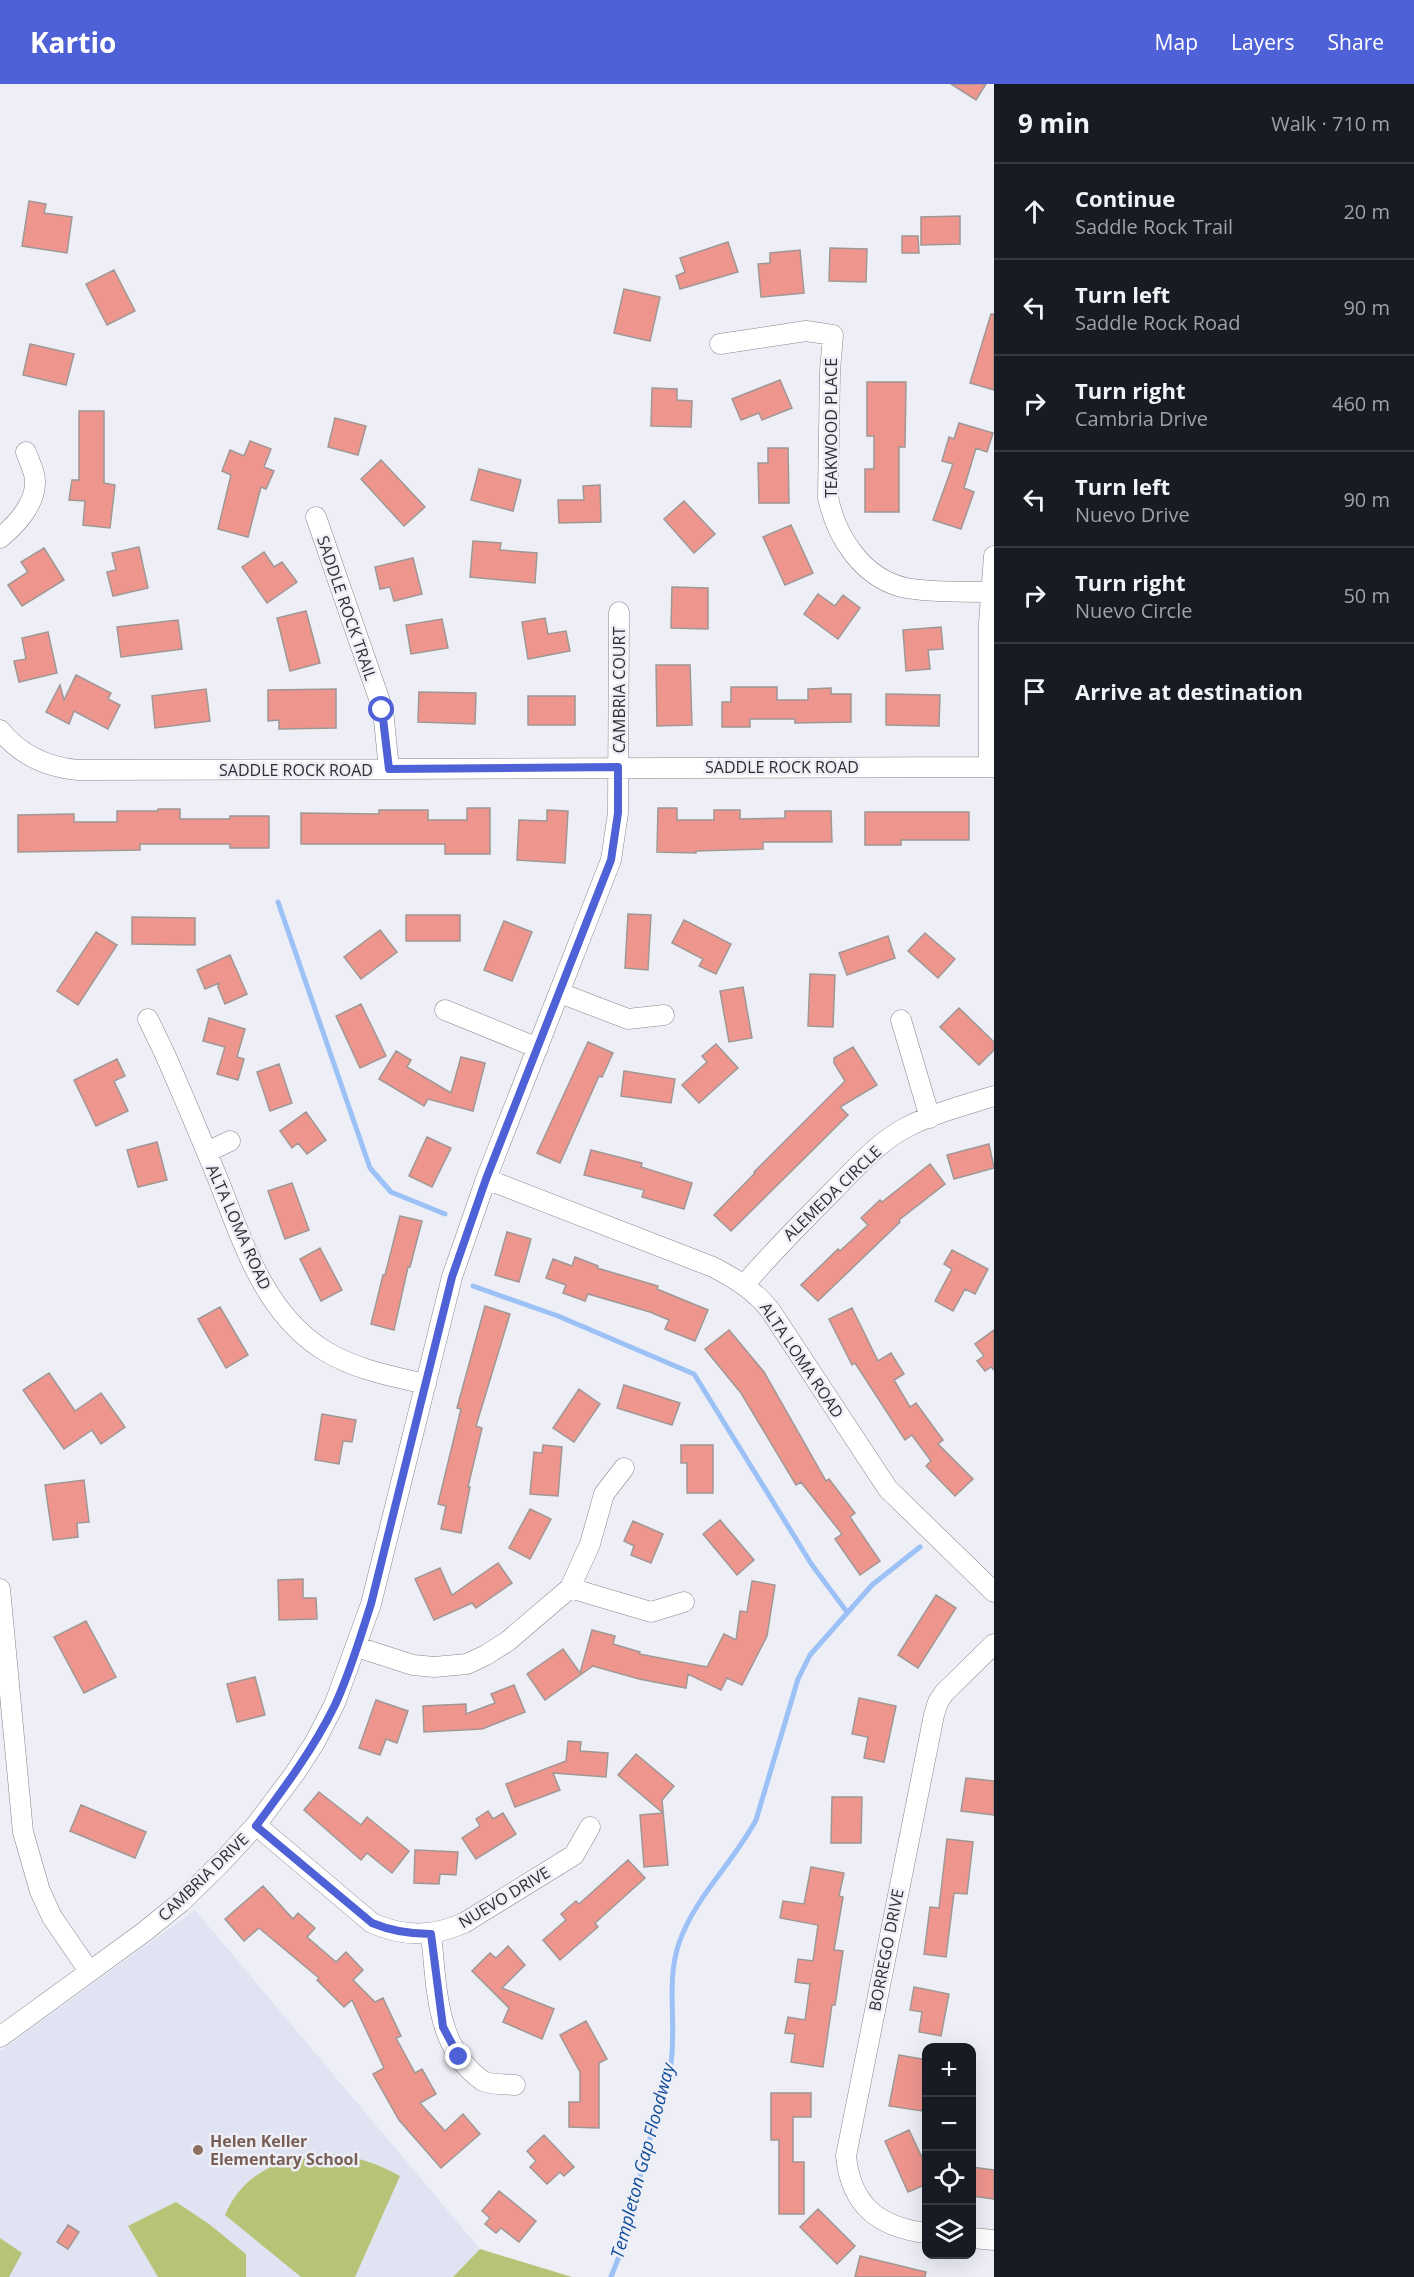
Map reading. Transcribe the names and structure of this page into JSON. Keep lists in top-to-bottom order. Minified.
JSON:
{"streets":{"street":["TEAKWOOD PLACE","SADDLE ROCK TRAIL","CAMBRIA COURT","SADDLE ROCK ROAD","ALEMEDA CIRCLE","ALTA LOMA ROAD","CAMBRIA DRIVE","NUEVO DRIVE","BORREGO DRIVE"]},"crossings":[["SADDLE ROCK TRAIL","SADDLE ROCK ROAD"],["CAMBRIA COURT","SADDLE ROCK ROAD"],["CAMBRIA COURT","CAMBRIA DRIVE"],["SADDLE ROCK ROAD","CAMBRIA DRIVE"],["ALEMEDA CIRCLE","ALTA LOMA ROAD"],["ALTA LOMA ROAD","CAMBRIA DRIVE"],["CAMBRIA DRIVE","NUEVO DRIVE"]],"water":["Templeton Gap Floodway"],"places":["Helen Keller Elementary School"],"page":{"header":"Kartio","nav":["Map","Layers","Share"],"heading":["9 min","Walk · 710 m"],"list":[["Continue","Saddle Rock Trail","20 m"],["Turn left","Saddle Rock Road","90 m"],["Turn right","Cambria Drive","460 m"],["Turn left","Nuevo Drive","90 m"],["Turn right","Nuevo Circle","50 m"],"Arrive at destination"],"map_buttons":["+","−"]}}
